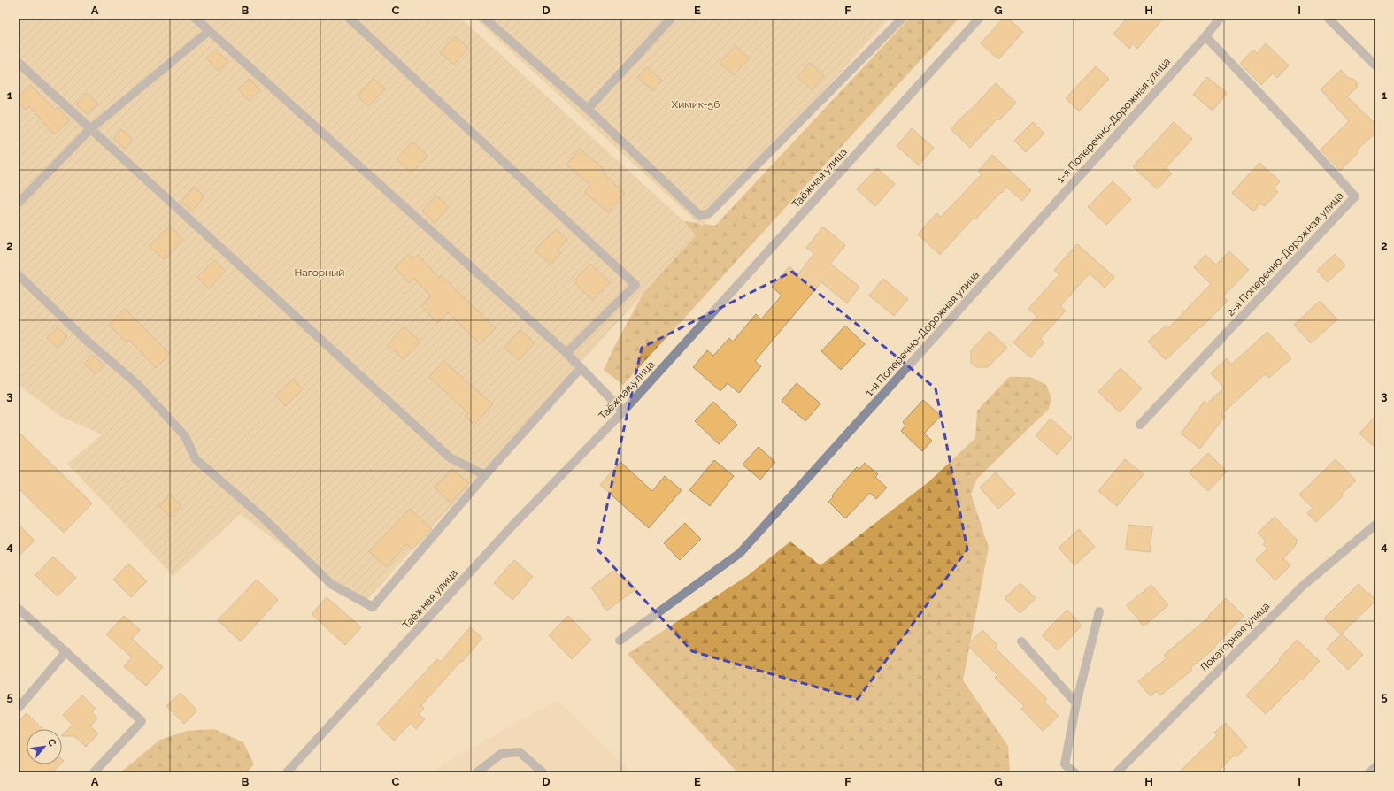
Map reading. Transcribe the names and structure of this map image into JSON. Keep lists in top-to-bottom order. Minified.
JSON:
{"streets":{"street":["1-я Поперечно-Дорожная улица","Таёжная улица","2-я Поперечно-Дорожная улица","Локаторная улица"]},"crossings":[["1-я Поперечно-Дорожная улица","2-я Поперечно-Дорожная улица"]],"parks":["Химик-56","Нагорный"],"north":"top right","grid":{"columns":["A","B","C","D","E","F","G","H","I"],"rows":["1","2","3","4","5"]}}
